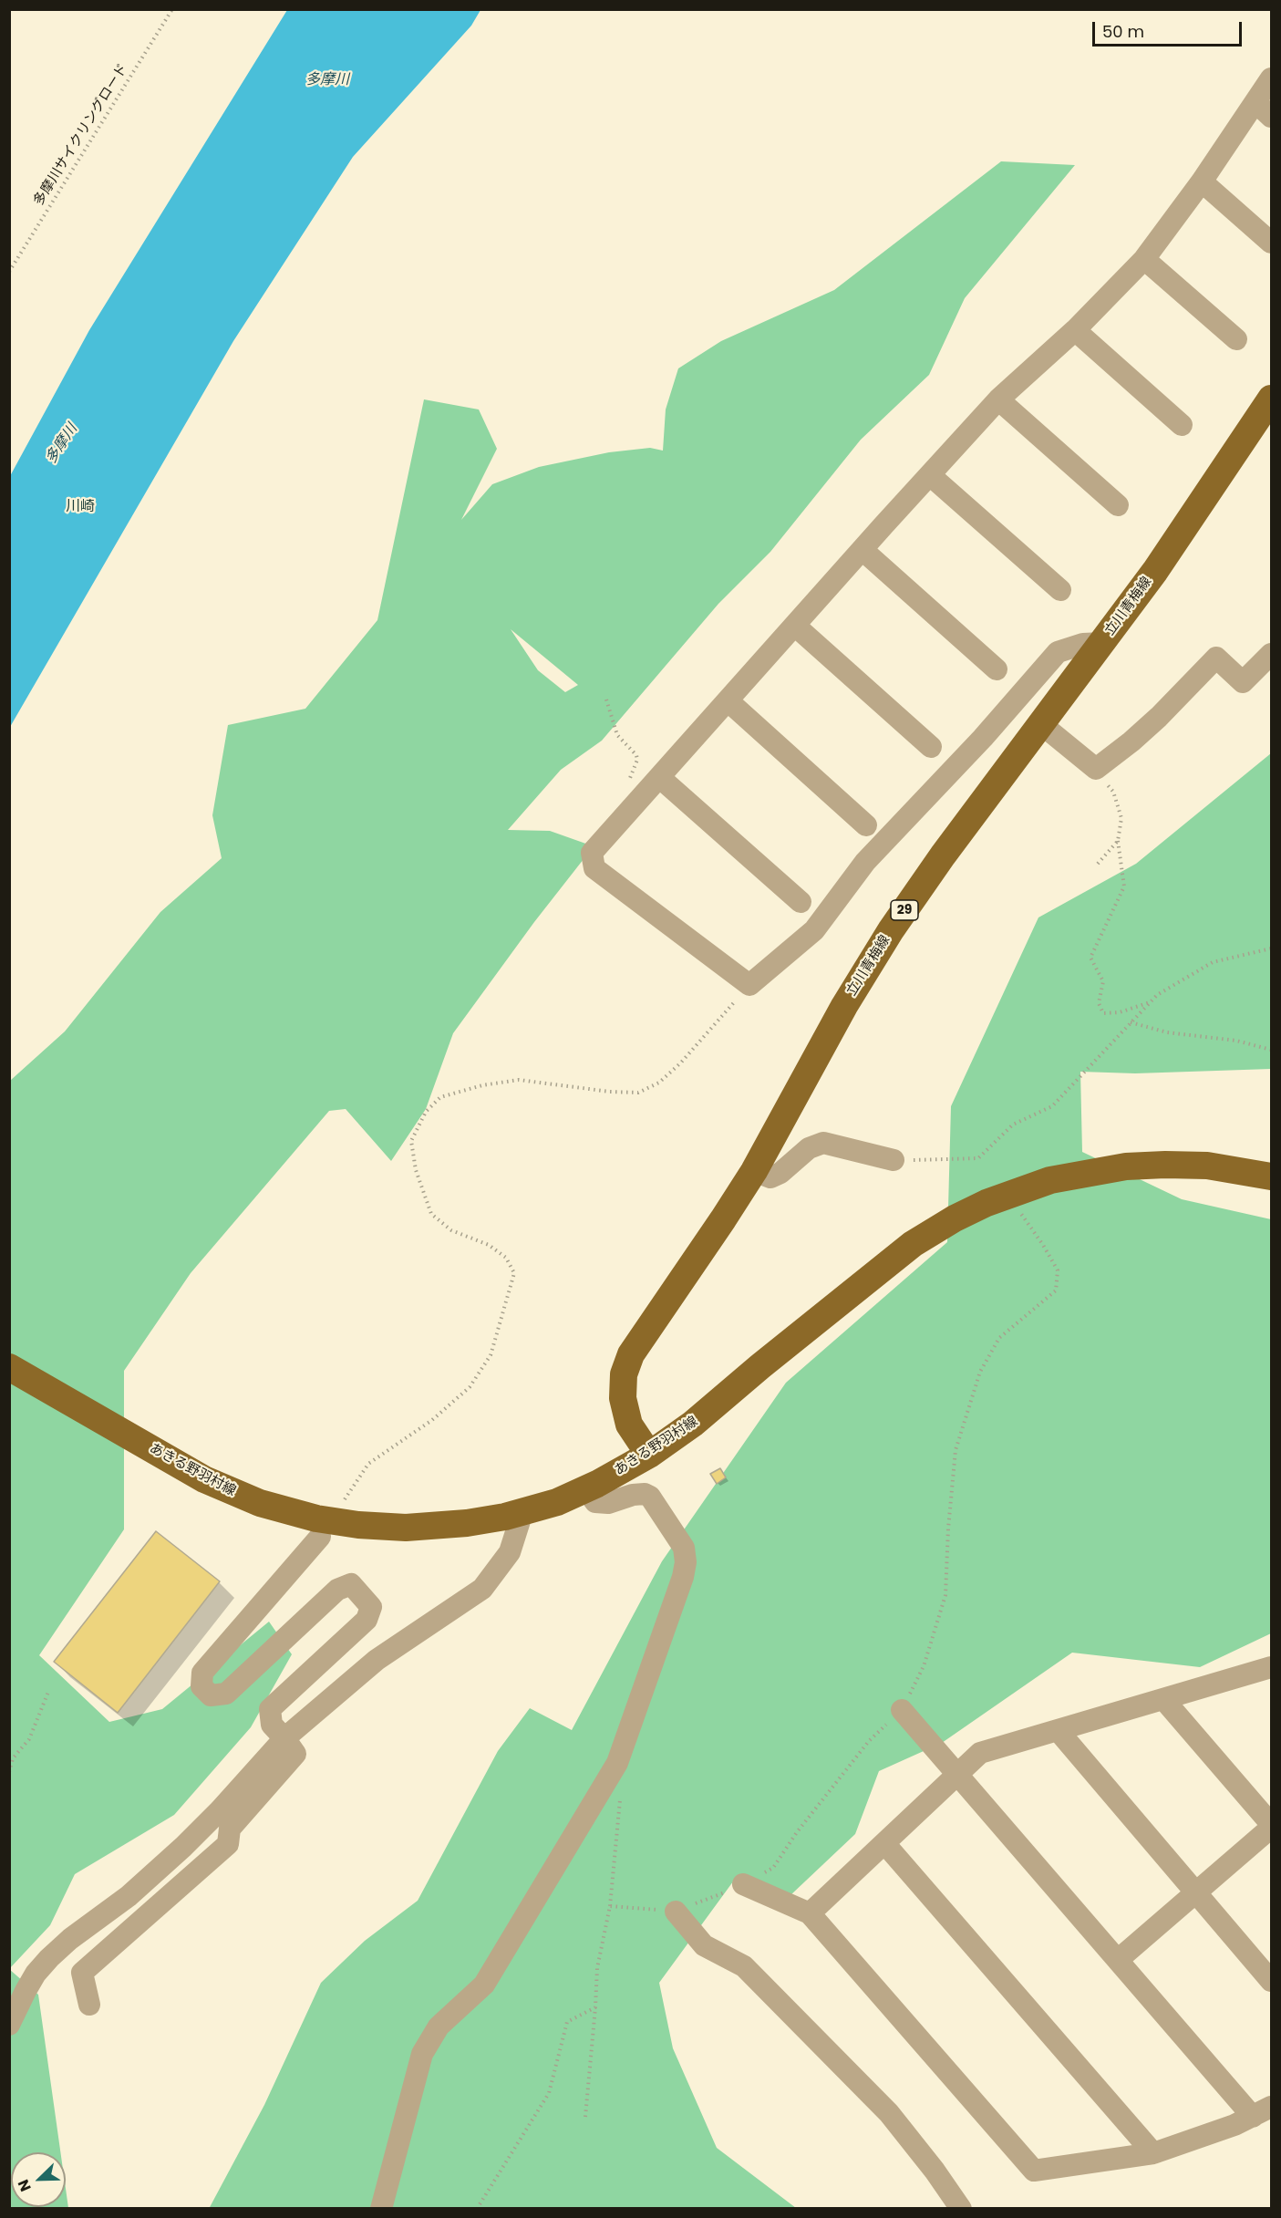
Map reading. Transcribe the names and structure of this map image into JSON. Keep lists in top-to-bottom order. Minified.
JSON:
{"streets":{"main road":["立川青梅線","29","あきる野羽村線"],"path":["多摩川サイクリングロード"]},"crossings":[["立川青梅線","あきる野羽村線"]],"districts":["川崎"],"water":["多摩川"],"scale_bar":"50 m","north":"bottom left"}
